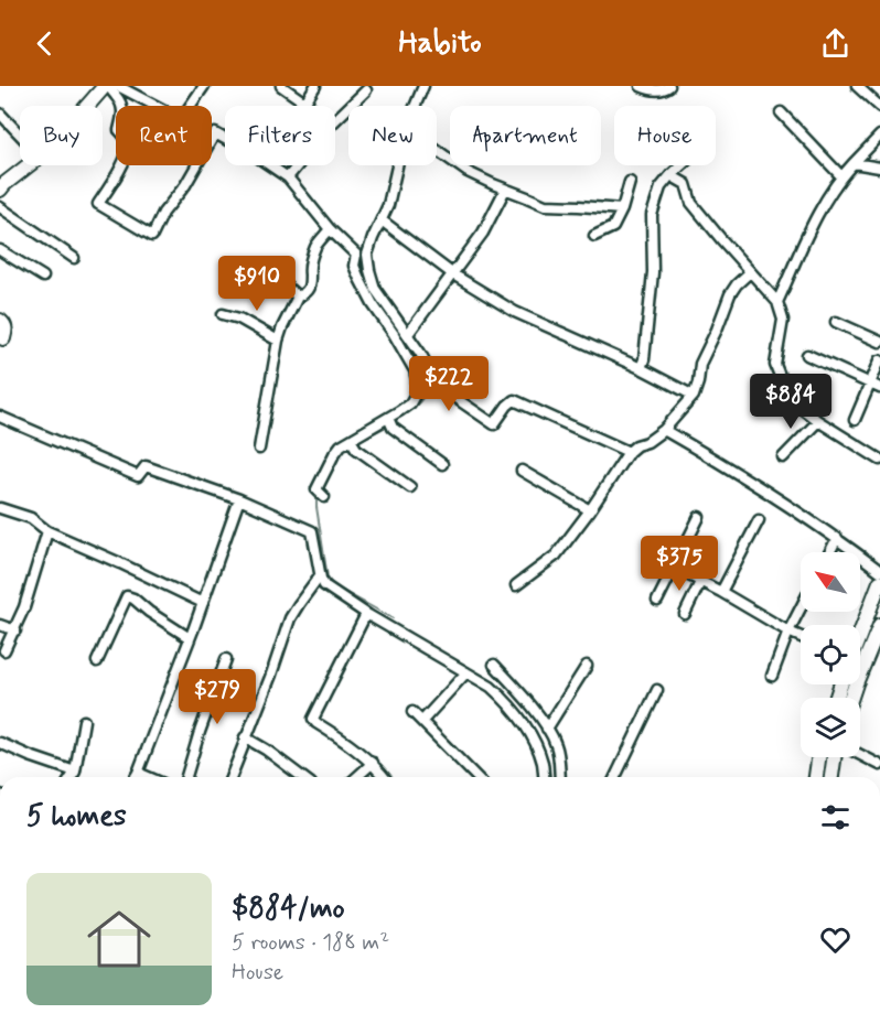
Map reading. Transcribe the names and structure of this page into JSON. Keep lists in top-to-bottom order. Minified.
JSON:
{"north":"top left","page":{"header":"Habito","chip":["Buy","Rent","Filters","New","Apartment","House"],"price":["$910","$222","$884","$375","$279"],"heading":"5 homes","list":[{"name":"$884/mo","note":"5 rooms · 188 m² · House"}]}}
